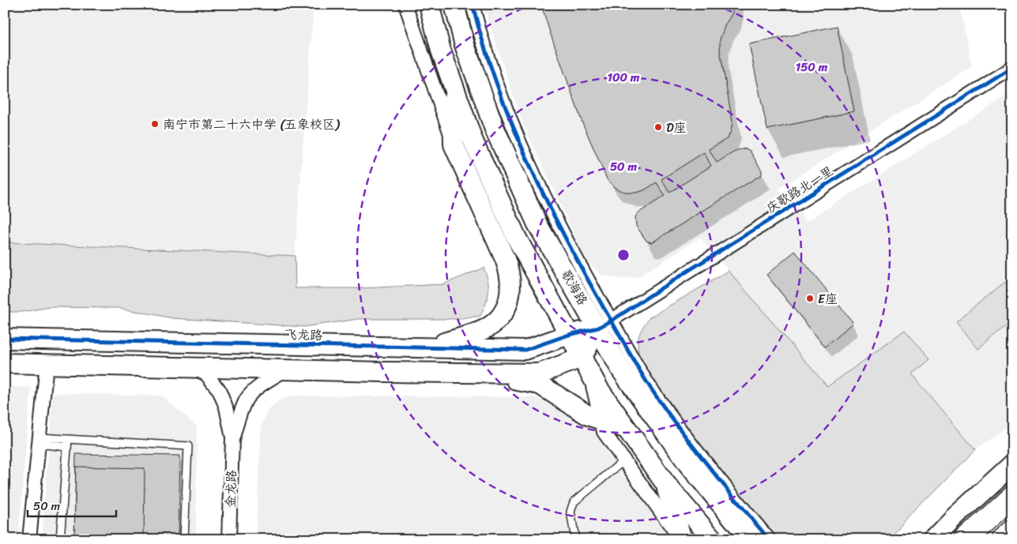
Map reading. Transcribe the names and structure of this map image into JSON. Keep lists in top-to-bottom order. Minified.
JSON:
{"streets":{"main road":["歌海路","飞龙路"],"street":["庆歌路北一里","金龙路"]},"crossings":[["庆歌路北一里","歌海路"],["庆歌路北一里","飞龙路"],["歌海路","飞龙路"]],"places":["南宁市第二十六中学 (五象校区)","D座","E座"],"scale_bar":"50 m","rings":["150 m","100 m","50 m"]}
